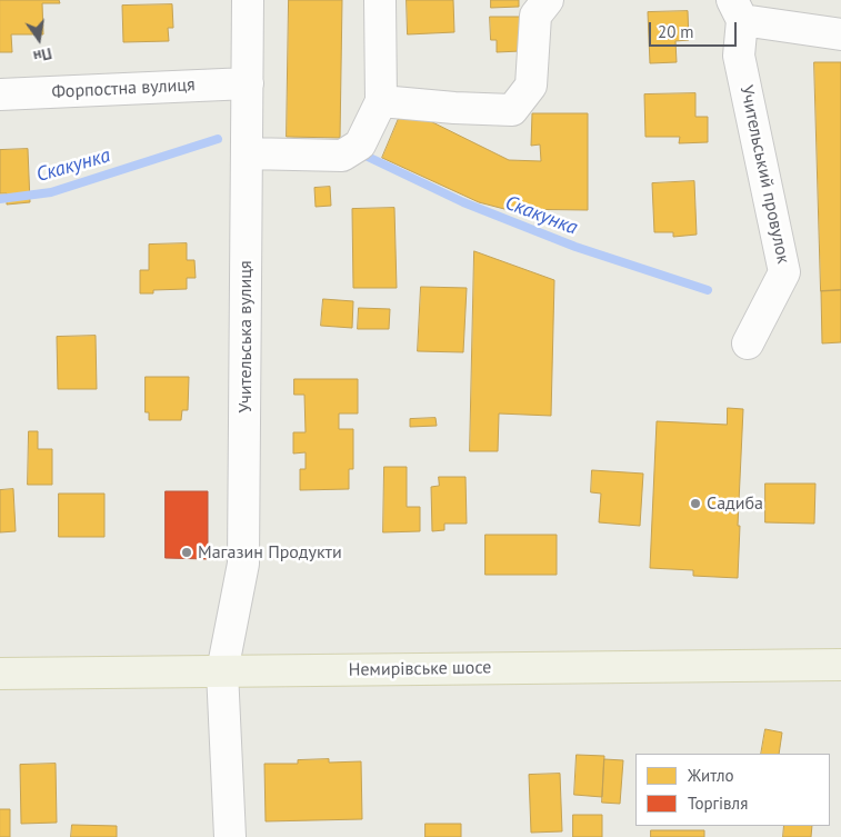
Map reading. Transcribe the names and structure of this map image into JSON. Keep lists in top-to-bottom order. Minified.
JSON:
{"streets":{"main road":["Немирівське шосе"],"street":["Форпостна вулиця","Учительський провулок","Учительська вулиця"]},"crossings":[["Форпостна вулиця","Учительська вулиця"],["Учительська вулиця","Немирівське шосе"]],"water":["Скакунка"],"places":["Садиба","Магазин Продукти"],"legend":["Житло","Торгівля"],"scale_bar":"20 m","north":"bottom"}
